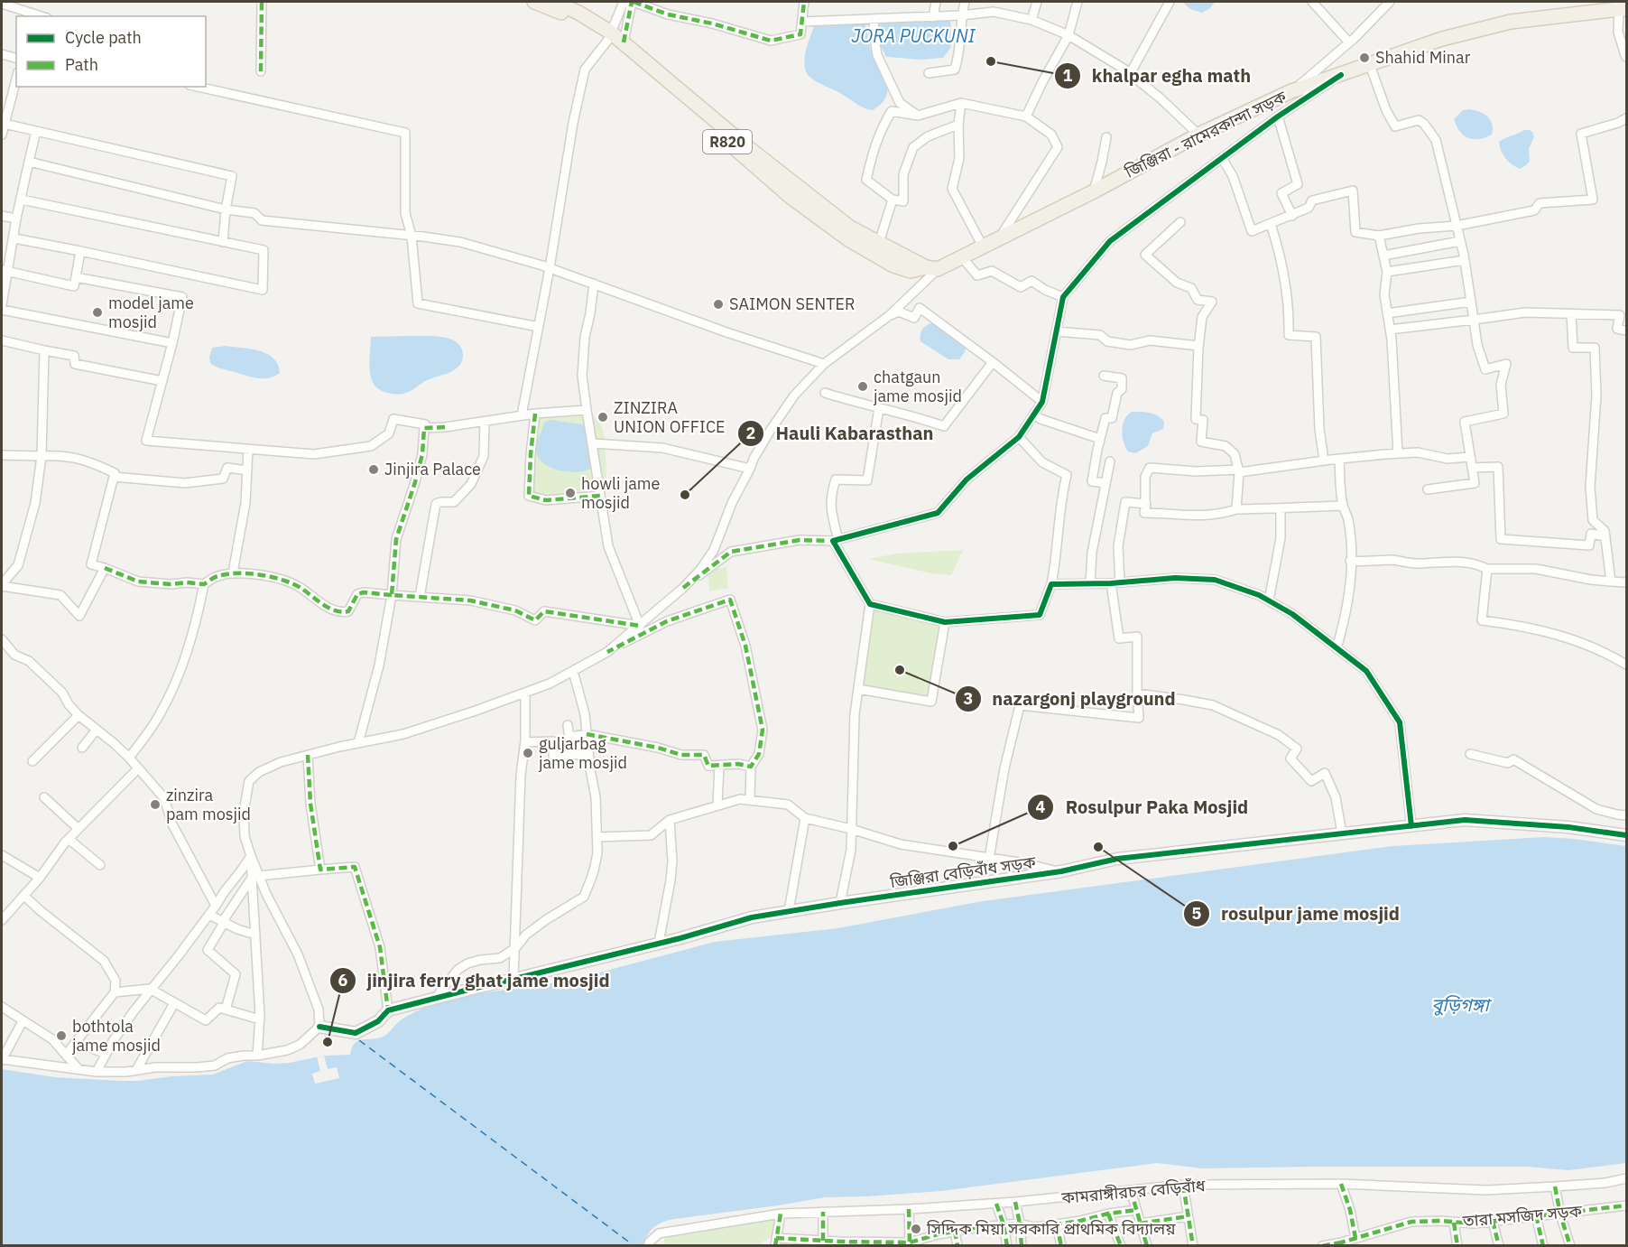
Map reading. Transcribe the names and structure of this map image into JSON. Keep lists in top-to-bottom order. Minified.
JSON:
{"streets":{"main road":["জিঞ্জিরা - রামেরকান্দা সড়ক","R820"],"street":["জিঞ্জিরা বেড়িবাঁধ সড়ক","কামরাঙ্গীরচর বেড়িবাঁধ","তারা মসজিদ সড়ক"]},"water":["JORA PUCKUNI","বুড়িগঙ্গা"],"places":["Shahid Minar","khalpar egha math","SAIMON SENTER","model jame mosjid","chatgaun jame mosjid","ZINZIRA UNION OFFICE","Jinjira Palace","howli jame mosjid","Hauli Kabarasthan","nazargonj playground","guljarbag jame mosjid","zinzira pam mosjid","Rosulpur Paka Mosjid","rosulpur jame mosjid","bothtola jame mosjid","jinjira ferry ghat jame mosjid","সিদ্দিক মিয়া সরকারি প্রাথমিক বিদ্যালয়"],"legend":["Cycle path","Path"]}
